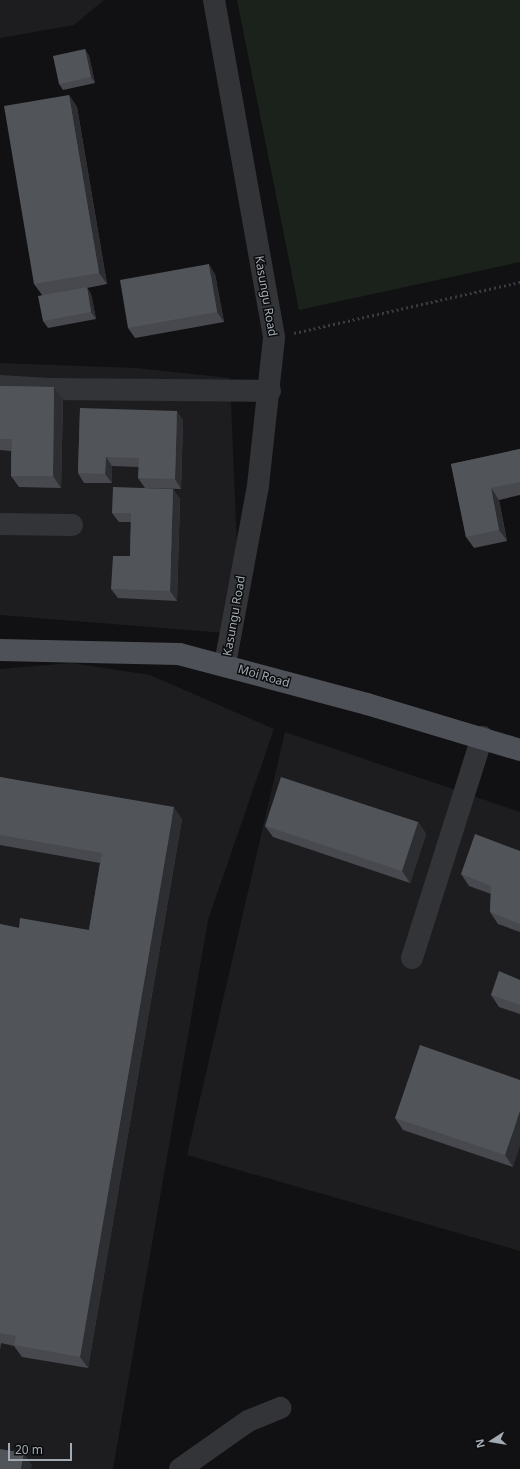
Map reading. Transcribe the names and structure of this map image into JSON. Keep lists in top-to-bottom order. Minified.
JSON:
{"streets":{"main road":["Moi Road"],"street":["Kasungu Road"]},"crossings":[["Kasungu Road","Moi Road"]],"scale_bar":"20 m","north":"left"}
